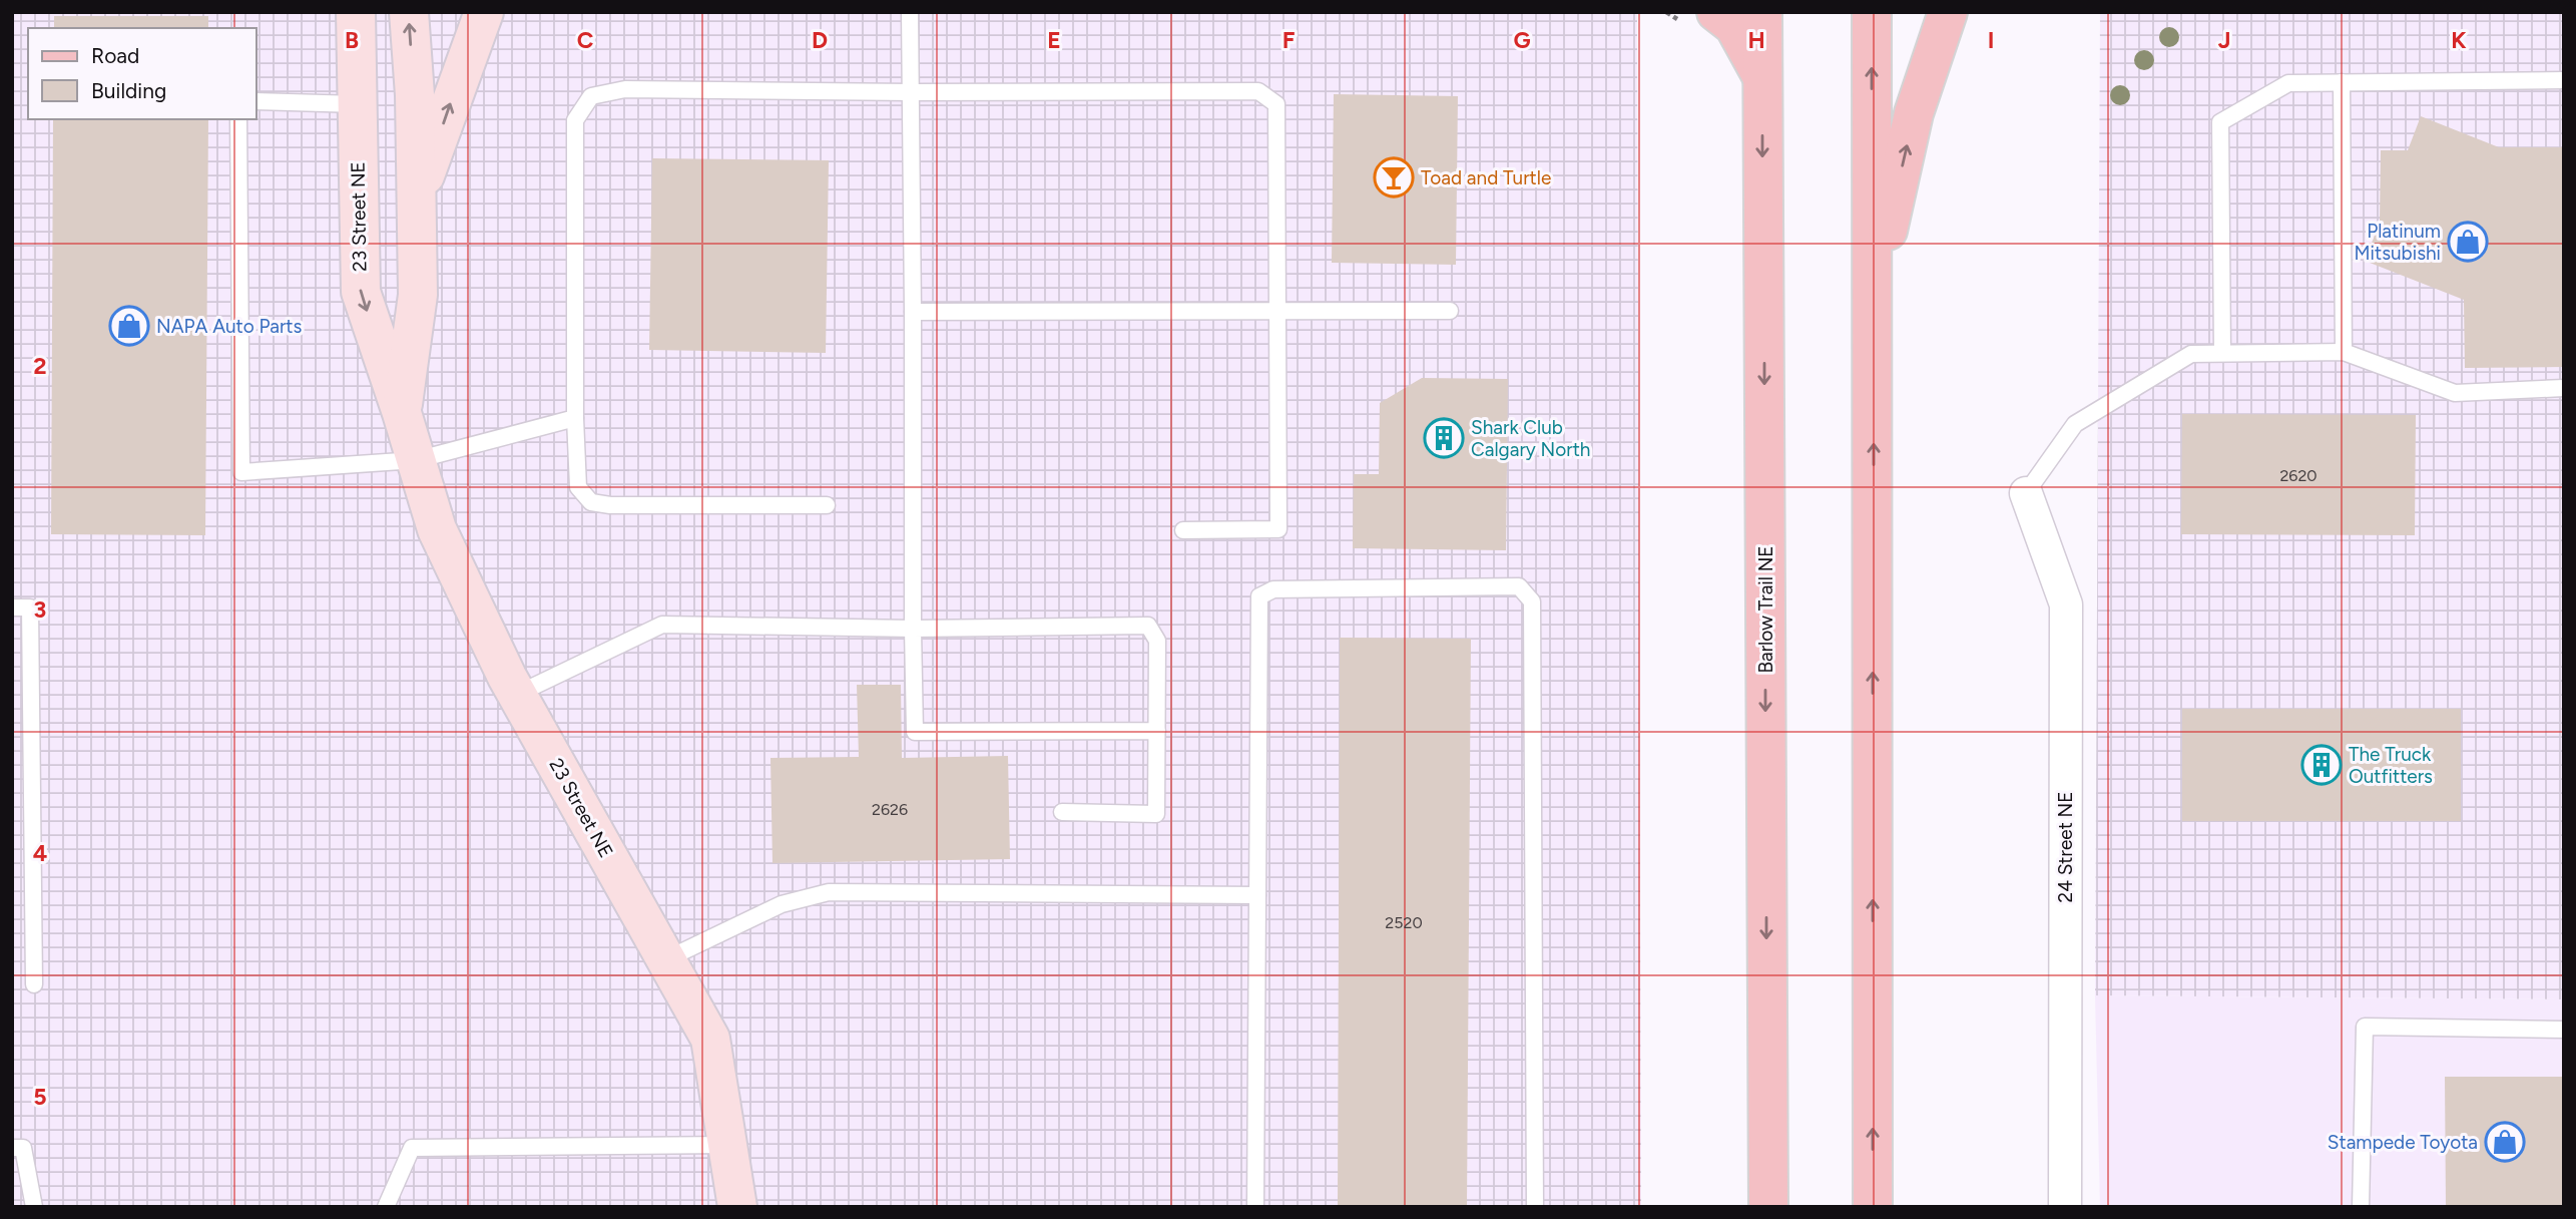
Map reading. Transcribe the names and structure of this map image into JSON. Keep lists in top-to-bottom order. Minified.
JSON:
{"streets":{"main road":["Barlow Trail NE"],"street":["23 Street NE","24 Street NE"]},"places":{"bar":["Toad and Turtle"],"shop":["Platinum Mitsubishi","NAPA Auto Parts","Stampede Toyota"],"building":["Shark Club Calgary North","The Truck Outfitters"]},"house_numbers":["2620","2626","2520"],"legend":["Road","Building"],"grid":{"columns":["B","C","D","E","F","G","H","I","J","K"],"rows":["2","3","4","5"]}}
